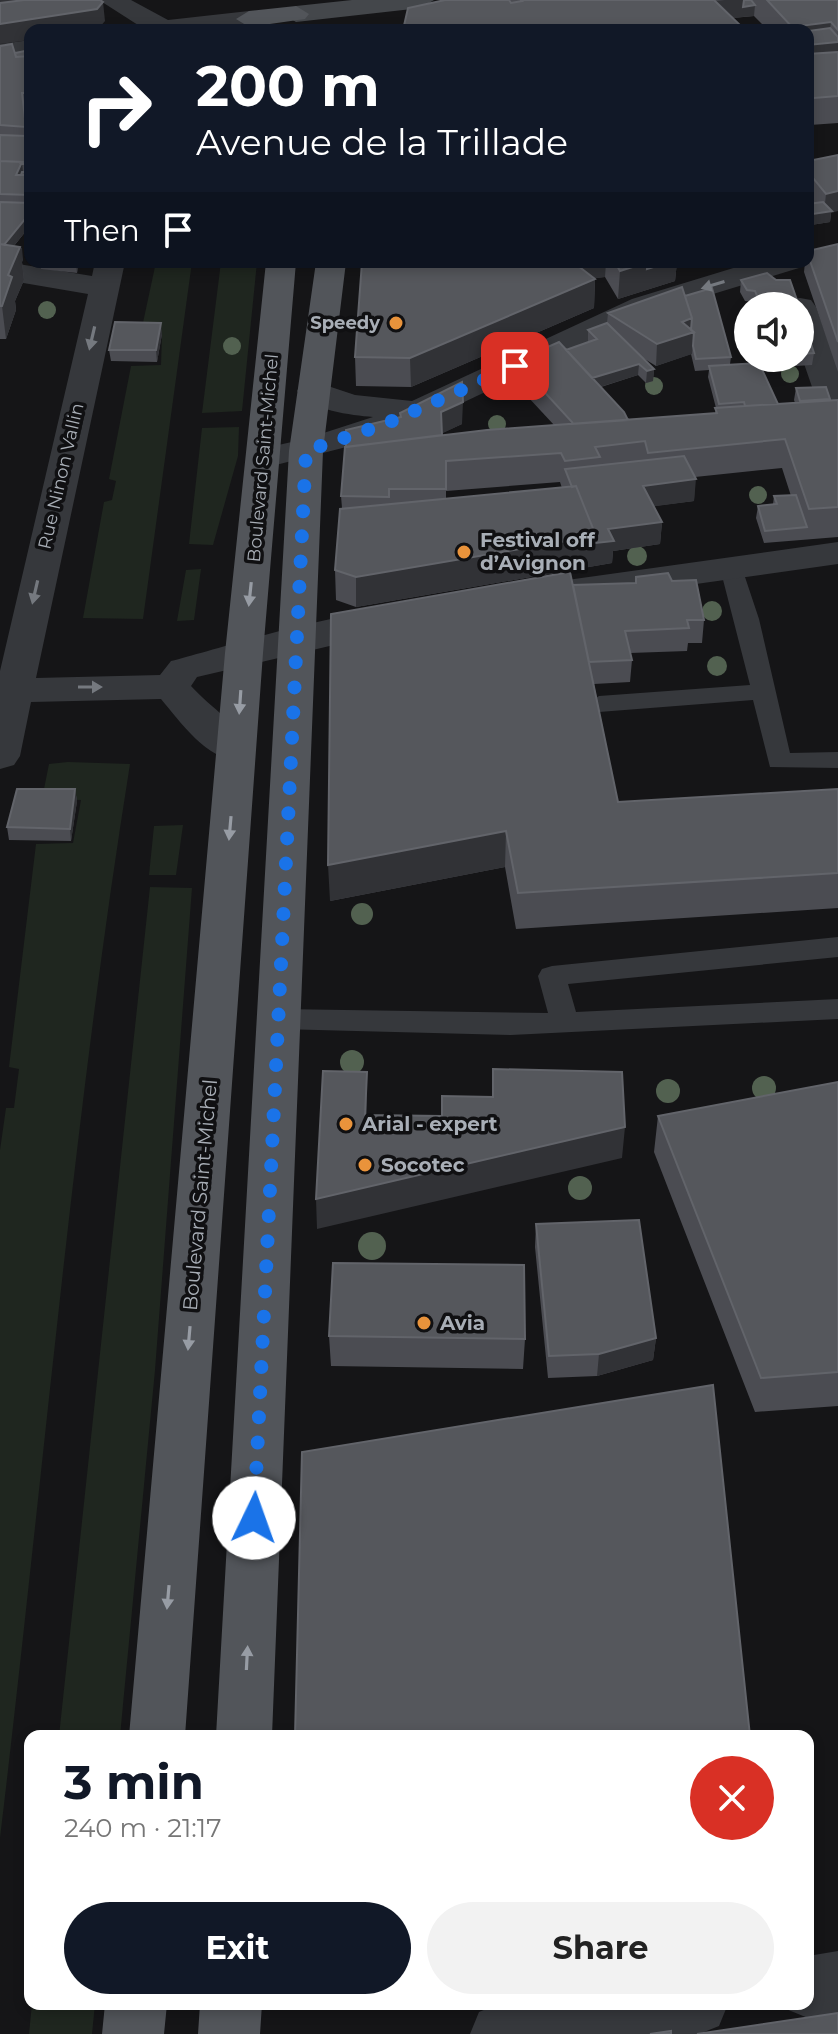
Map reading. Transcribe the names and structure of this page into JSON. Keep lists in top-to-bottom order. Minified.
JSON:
{"streets":{"main road":["Boulevard Saint-Michel"],"street":["Rue Ninon Vallin"]},"one_way":["Rue Ninon Vallin"],"places":["Speedy","Festival off d’Avignon","Arial - expert","Socotec","Avia"],"page":{"turn":["200 m","Avenue de la Trillade"],"then":"Then","heading":["3 min","240 m · 21:17"],"buttons":["Exit","Share"]}}
